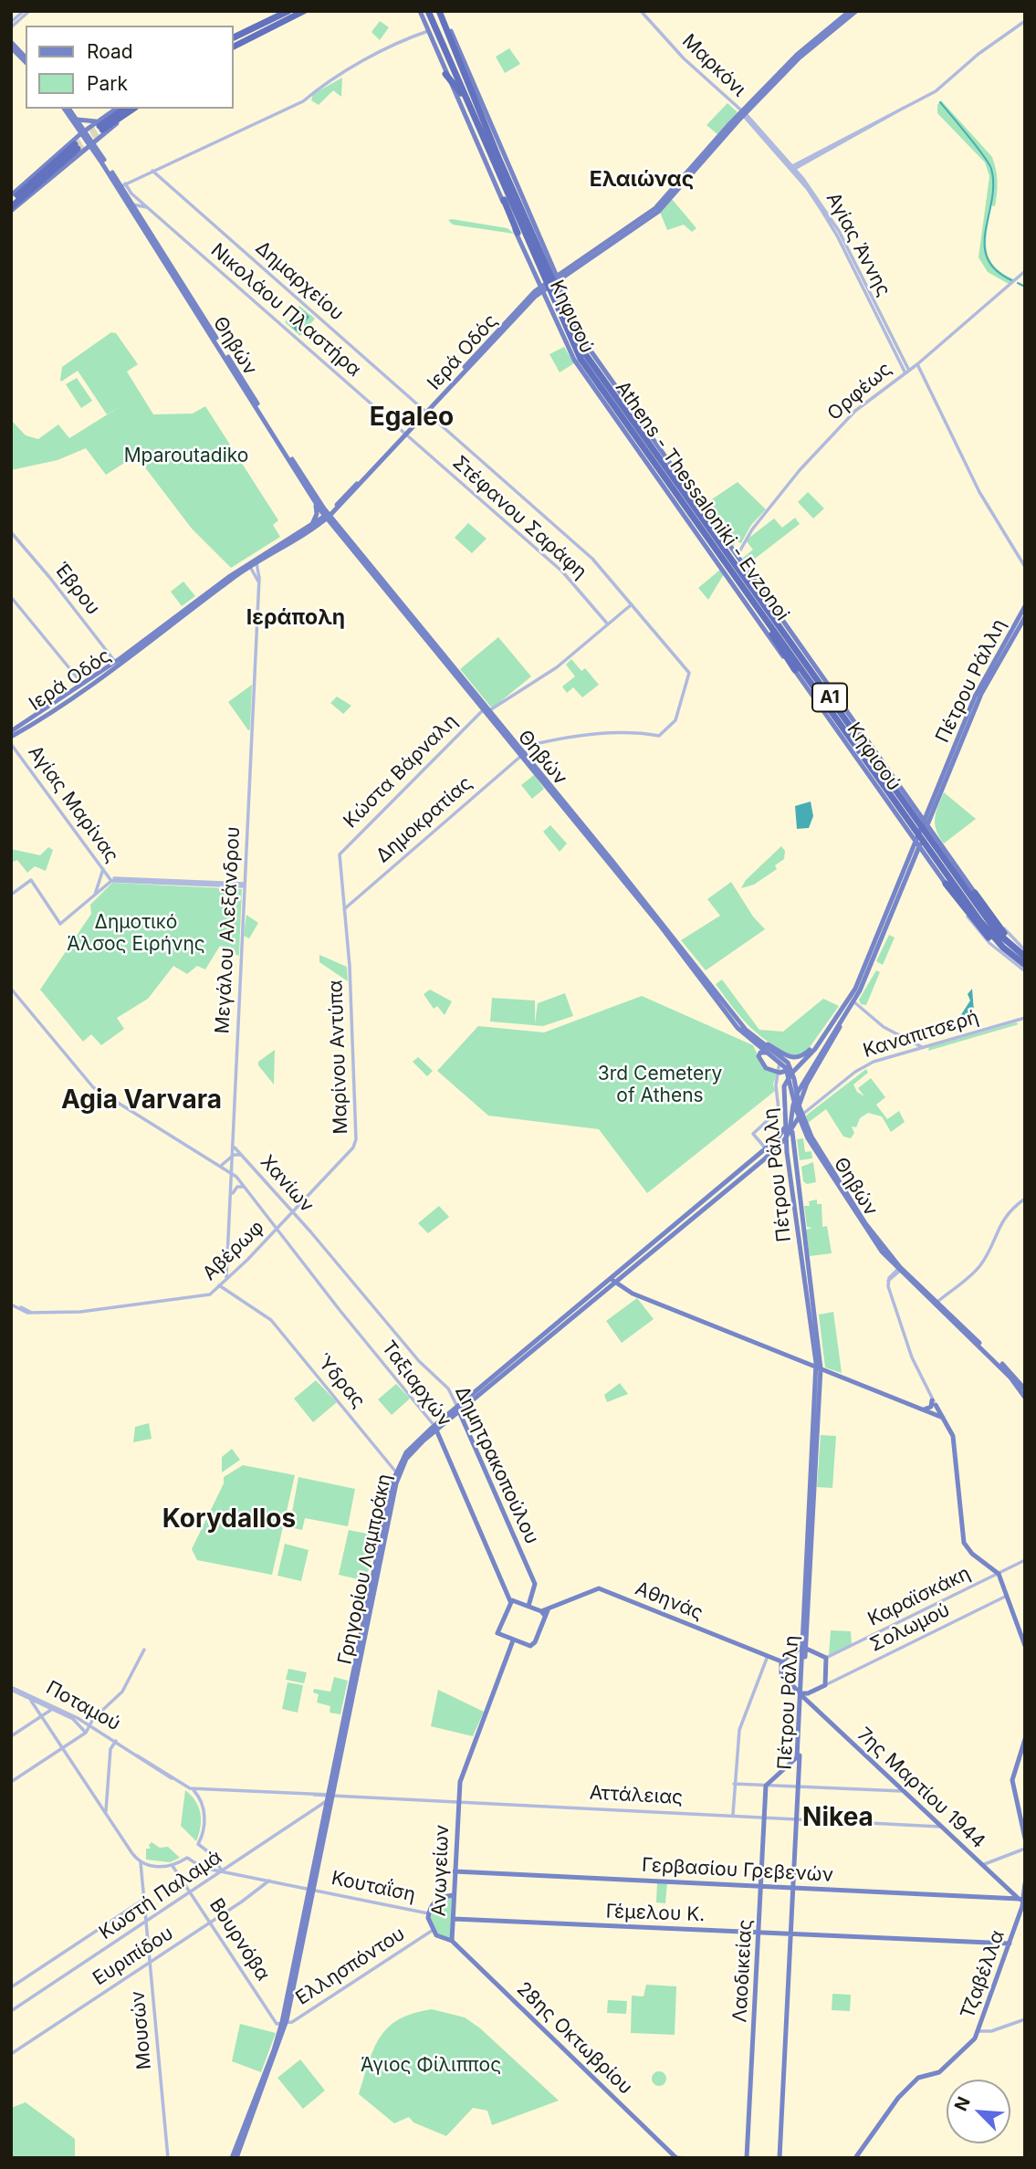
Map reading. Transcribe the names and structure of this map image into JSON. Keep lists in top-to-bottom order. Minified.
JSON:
{"streets":{"highway":["Athens - Thessaloniki - Evzonoi","Α1"],"main road":["Κηφισού","Θηβών","Ιερά Οδός","Πέτρου Ράλλη","Ταξιαρχών","Δημητρακοπούλου","Γρηγορίου Λαμπράκη","Αθηνάς","7ης Μαρτίου 1944","Ανωγείων","Γερβασίου Γρεβενών","Γέμελου Κ.","Λαοδικείας","Τζαβέλλα","28ης Οκτωβρίου"],"street":["Μαρκόνι","Αγίας Άννης","Δημαρχείου","Νικολάου Πλαστήρα","Ορφέως","Στέφανου Σαράφη","Έβρου","Κώστα Βάρναλη","Αγίας Μαρίνας","Δημοκρατίας","Μεγάλου Αλεξάνδρου","Καναπιτσερή","Μαρίνου Αντύπα","Χανίων","Αβέρωφ","Ύδρας","Καραϊσκάκη","Σολωμού","Ποταμού","Αττάλειας","Κουταΐση","Κωστή Παλαμά","Βουρνόβα","Ευριπίδου","Ελλησπόντου","Μουσών"]},"crossings":[["Μαρκόνι","Αγίας Άννης"],["Μαρκόνι","Ιερά Οδός"],["Αγίας Άννης","Ιερά Οδός"],["Αγίας Άννης","Ορφέως"],["Δημαρχείου","Ιερά Οδός"],["Δημαρχείου","Κώστα Βάρναλη"],["Δημαρχείου","Δημοκρατίας"],["Νικολάου Πλαστήρα","Θηβών"],["Νικολάου Πλαστήρα","Ιερά Οδός"],["Νικολάου Πλαστήρα","Στέφανου Σαράφη"],["Κηφισού","Ιερά Οδός"],["Κηφισού","Ορφέως"],["Κηφισού","Athens - Thessaloniki - Evzonoi"],["Κηφισού","Πέτρου Ράλλη"],["Θηβών","Ιερά Οδός"],["Θηβών","Κώστα Βάρναλη"],["Θηβών","Δημοκρατίας"],["Θηβών","Καναπιτσερή"],["Θηβών","Γρηγορίου Λαμπράκη"],["Ιερά Οδός","Στέφανου Σαράφη"],["Ιερά Οδός","Έβρου"],["Ιερά Οδός","Μεγάλου Αλεξάνδρου"],["Στέφανου Σαράφη","Κώστα Βάρναλη"],["Πέτρου Ράλλη","Γρηγορίου Λαμπράκη"],["Πέτρου Ράλλη","7ης Μαρτίου 1944"],["Πέτρου Ράλλη","Αττάλειας"],["Πέτρου Ράλλη","Γερβασίου Γρεβενών"],["Πέτρου Ράλλη","Γέμελου Κ."],["Πέτρου Ράλλη","Λαοδικείας"],["Κώστα Βάρναλη","Μαρίνου Αντύπα"],["Δημοκρατίας","Μαρίνου Αντύπα"],["Μεγάλου Αλεξάνδρου","Χανίων"],["Μεγάλου Αλεξάνδρου","Αβέρωφ"],["Μεγάλου Αλεξάνδρου","Ταξιαρχών"],["Καναπιτσερή","Γρηγορίου Λαμπράκη"],["Μαρίνου Αντύπα","Αβέρωφ"],["Χανίων","Αβέρωφ"],["Χανίων","Ταξιαρχών"],["Χανίων","Δημητρακοπούλου"],["Αβέρωφ","Ύδρας"],["Αβέρωφ","Ταξιαρχών"],["Ύδρας","Γρηγορίου Λαμπράκη"],["Ταξιαρχών","Γρηγορίου Λαμπράκη"],["Δημητρακοπούλου","Γρηγορίου Λαμπράκη"],["Γρηγορίου Λαμπράκη","Αττάλειας"],["Γρηγορίου Λαμπράκη","Κουταΐση"],["Γρηγορίου Λαμπράκη","Κωστή Παλαμά"],["Γρηγορίου Λαμπράκη","Βουρνόβα"],["Γρηγορίου Λαμπράκη","Ελλησπόντου"],["Αθηνάς","7ης Μαρτίου 1944"],["Ποταμού","Αττάλειας"],["7ης Μαρτίου 1944","Αττάλειας"],["7ης Μαρτίου 1944","Γερβασίου Γρεβενών"],["7ης Μαρτίου 1944","Τζαβέλλα"],["Αττάλειας","Ανωγείων"],["Αττάλειας","Κωστή Παλαμά"],["Αττάλειας","Λαοδικείας"],["Ανωγείων","Γερβασίου Γρεβενών"],["Ανωγείων","Γέμελου Κ."],["Ανωγείων","28ης Οκτωβρίου"],["Γερβασίου Γρεβενών","Λαοδικείας"],["Γερβασίου Γρεβενών","Τζαβέλλα"],["Κουταΐση","Κωστή Παλαμά"],["Κουταΐση","Βουρνόβα"],["Κουταΐση","Ευριπίδου"],["Κωστή Παλαμά","Βουρνόβα"],["Κωστή Παλαμά","Μουσών"],["Γέμελου Κ.","Λαοδικείας"],["Γέμελου Κ.","Τζαβέλλα"],["Βουρνόβα","Ευριπίδου"],["Βουρνόβα","Ελλησπόντου"],["Ευριπίδου","Μουσών"],["Ελλησπόντου","28ης Οκτωβρίου"]],"districts":["Ελαιώνας","Egaleo","Ιεράπολη","Agia Varvara","Korydallos","Nikea"],"parks":["Mparoutadiko","Δημοτικό Άλσος Ειρήνης","3rd Cemetery of Athens","Άγιος Φίλιππος"],"legend":["Road","Park"],"north":"top left"}
